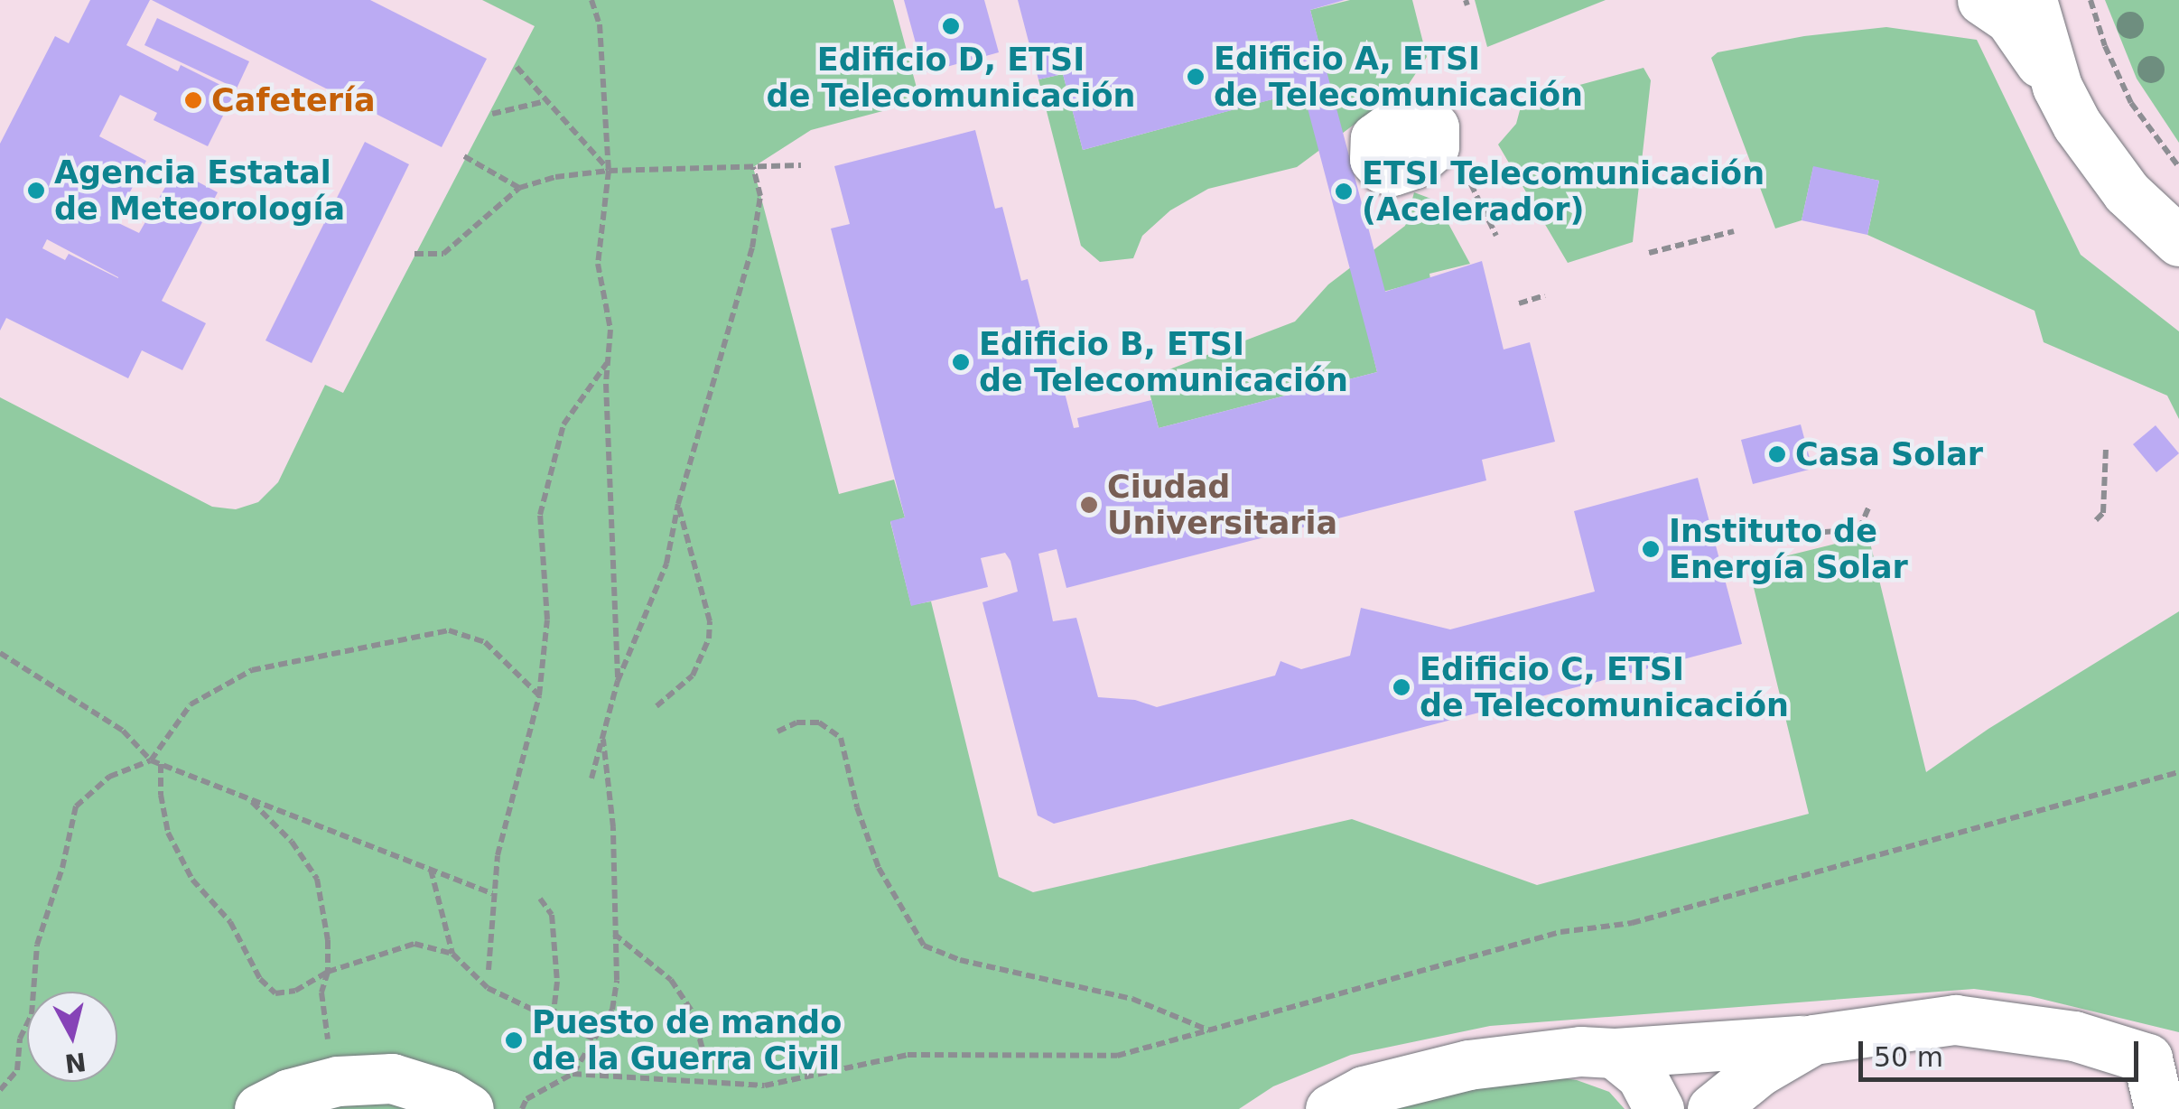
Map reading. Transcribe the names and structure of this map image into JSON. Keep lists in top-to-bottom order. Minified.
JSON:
{"places":["Edificio D, ETSI de Telecomunicación","Edificio A, ETSI de Telecomunicación","Cafetería","Agencia Estatal de Meteorología","ETSI Telecomunicación (Acelerador)","Edificio B, ETSI de Telecomunicación","Casa Solar","Ciudad Universitaria","Instituto de Energía Solar","Edificio C, ETSI de Telecomunicación","Puesto de mando de la Guerra Civil"],"scale_bar":"50 m","north":"bottom"}
